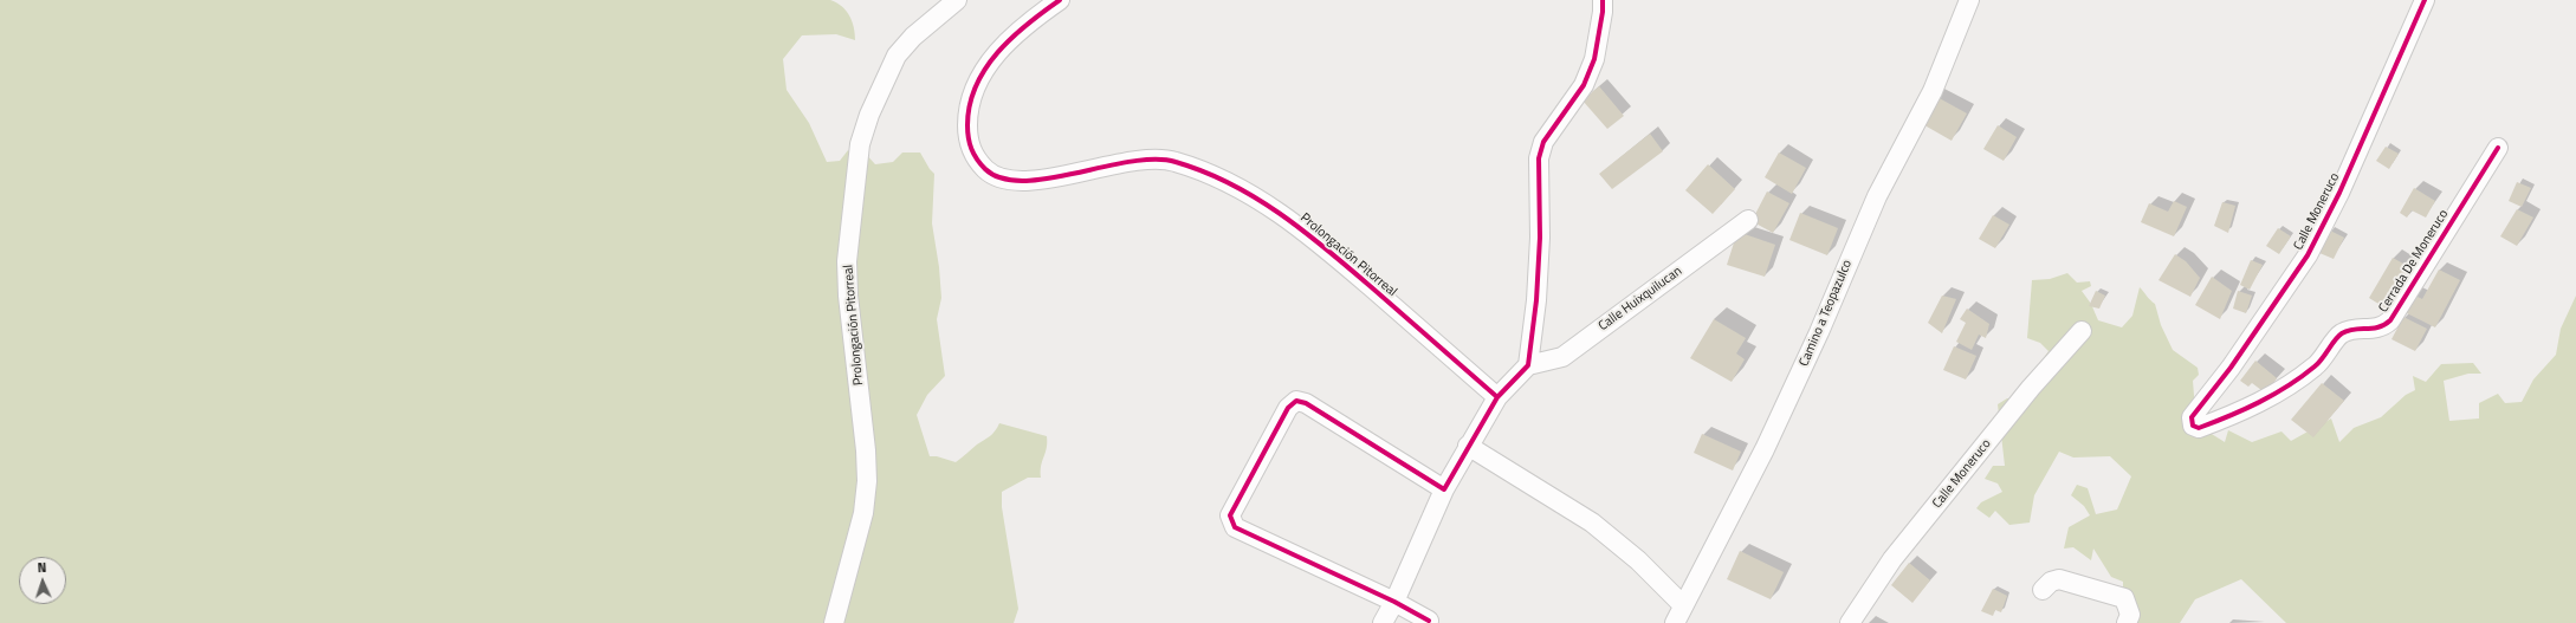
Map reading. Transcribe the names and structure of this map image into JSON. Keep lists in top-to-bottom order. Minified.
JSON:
{"streets":{"street":["Calle Moneruco","Prolongación Pitorreal","Cerrada De Moneruco","Calle Huixquilucan","Camino a Teopazulco"]},"crossings":[["Calle Moneruco","Cerrada De Moneruco"]],"north":"top"}
